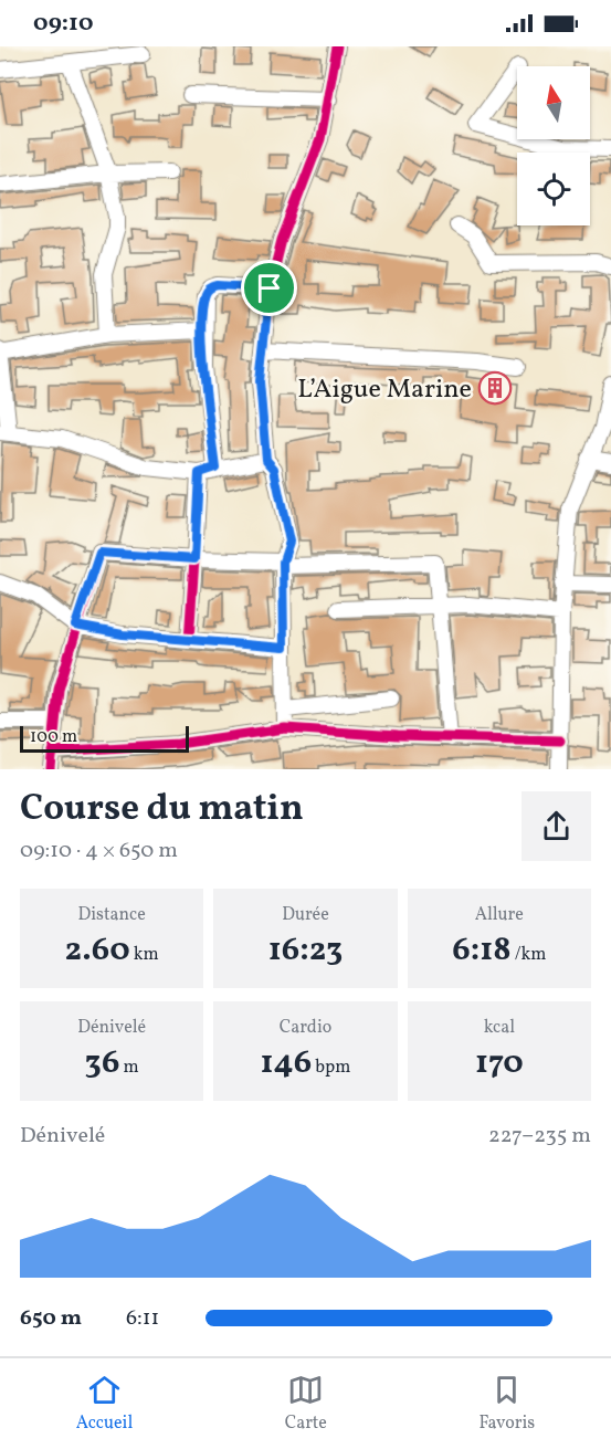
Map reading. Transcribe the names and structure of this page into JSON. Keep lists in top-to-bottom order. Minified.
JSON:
{"places":{"building":["L’Aigue Marine"]},"scale_bar":"100 m","north":"top","page":{"status":"09:10","scale":"100 m","heading":["Course du matin","09:10 · 4 × 650 m"],"stats":[["Distance","2.60 km"],["Durée","16:23"],["Allure","6:18 /km"],["Dénivelé","36 m"],["Cardio","146 bpm"],["kcal","170"]],"chart":["Dénivelé","227–235 m"],"list":[{"name":"650 m","note":"6:11"}],"tabs":["Accueil","Carte","Favoris"]}}
